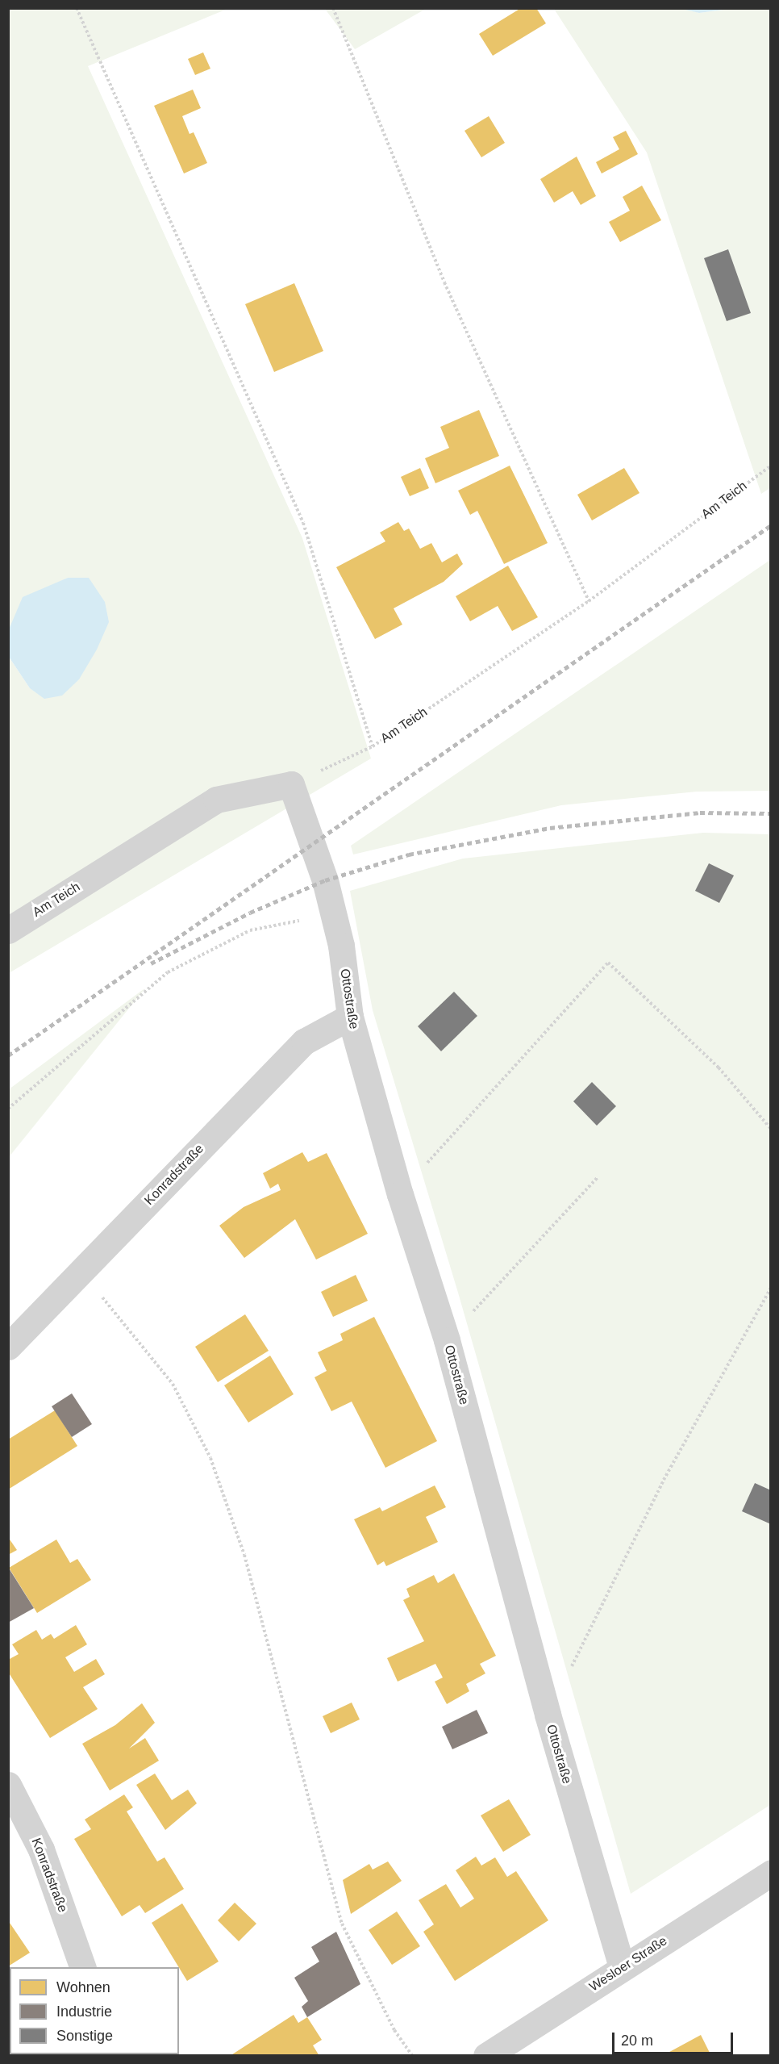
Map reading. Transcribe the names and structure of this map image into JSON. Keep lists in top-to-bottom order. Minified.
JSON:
{"streets":{"street":["Am Teich","Ottostraße","Konradstraße","Wesloer Straße"]},"crossings":[["Am Teich","Ottostraße"],["Ottostraße","Konradstraße"],["Ottostraße","Wesloer Straße"]],"legend":["Wohnen","Industrie","Sonstige"],"scale_bar":"20 m"}
